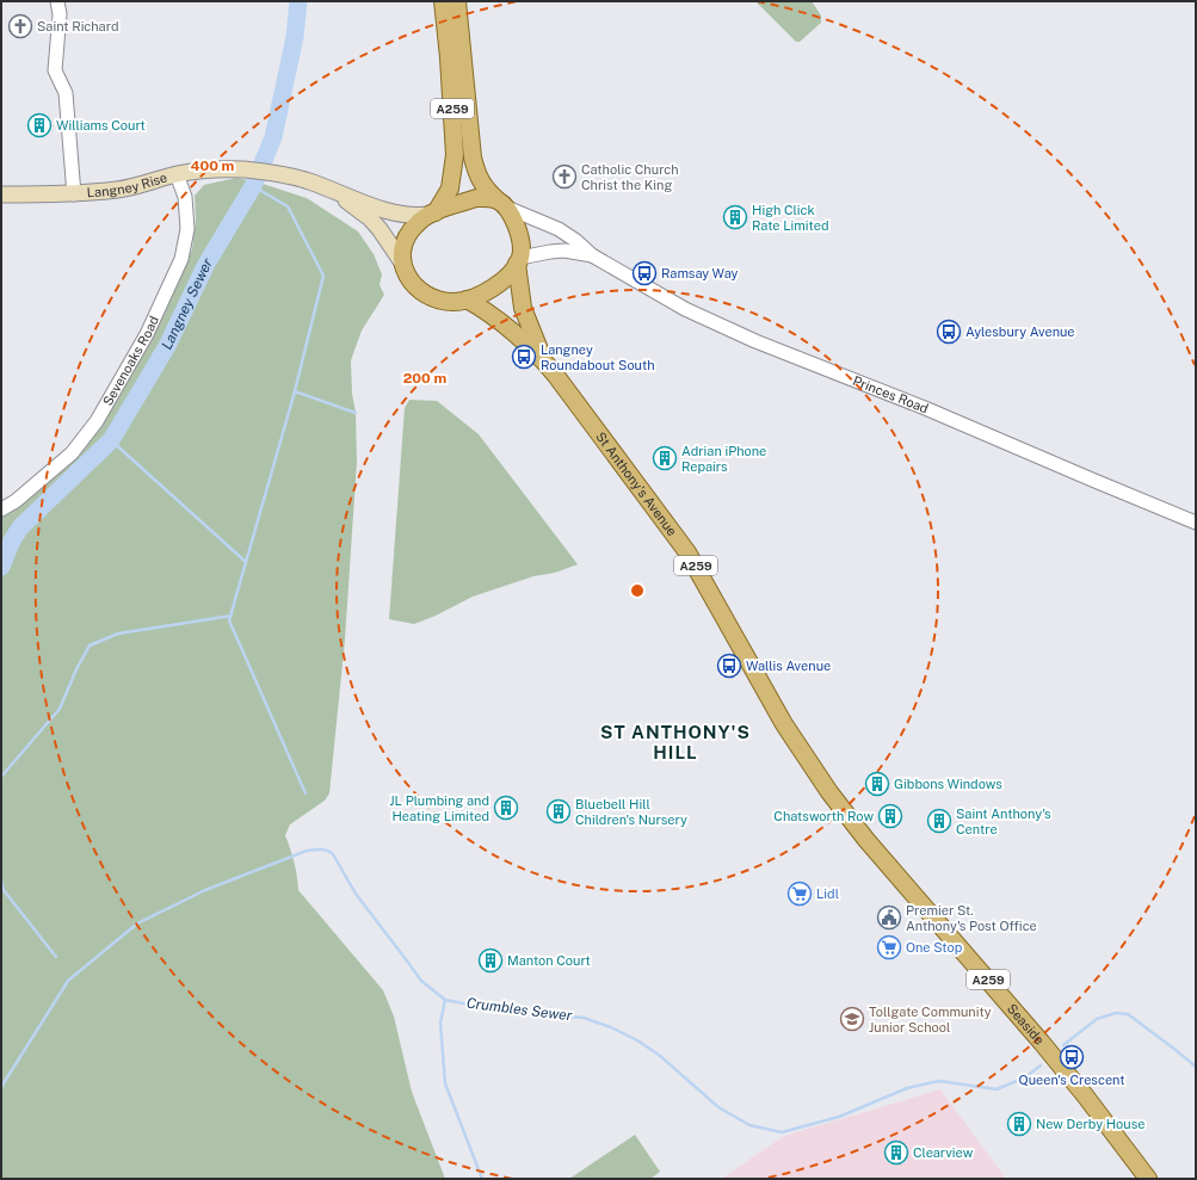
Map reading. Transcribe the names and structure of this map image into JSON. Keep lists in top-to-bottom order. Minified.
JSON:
{"streets":{"main road":["A259","Langney Rise","St Anthony's Avenue","Seaside"],"street":["Sevenoaks Road","Princes Road"]},"crossings":[["A259","Langney Rise"],["A259","Princes Road"],["A259","St Anthony's Avenue"],["Langney Rise","Sevenoaks Road"],["Langney Rise","Princes Road"],["Langney Rise","St Anthony's Avenue"],["Princes Road","St Anthony's Avenue"],["St Anthony's Avenue","Seaside"]],"districts":["ST ANTHONY'S HILL"],"water":["Langney Sewer","Crumbles Sewer"],"places":{"church":["Saint Richard","Catholic Church Christ the King"],"building":["Williams Court","High Click Rate Limited","Adrian iPhone Repairs","Gibbons Windows","JL Plumbing and Heating Limited","Bluebell Hill Children's Nursery","Chatsworth Row","Saint Anthony's Centre","Manton Court","New Derby House","Clearview"],"bus stop":["Ramsay Way","Aylesbury Avenue","Langney Roundabout South","Wallis Avenue","Queen's Crescent"],"supermarket":["Lidl","One Stop"],"public building":["Premier St. Anthony's Post Office"],"school or university":["Tollgate Community Junior School"]},"rings":["400 m","200 m"]}
